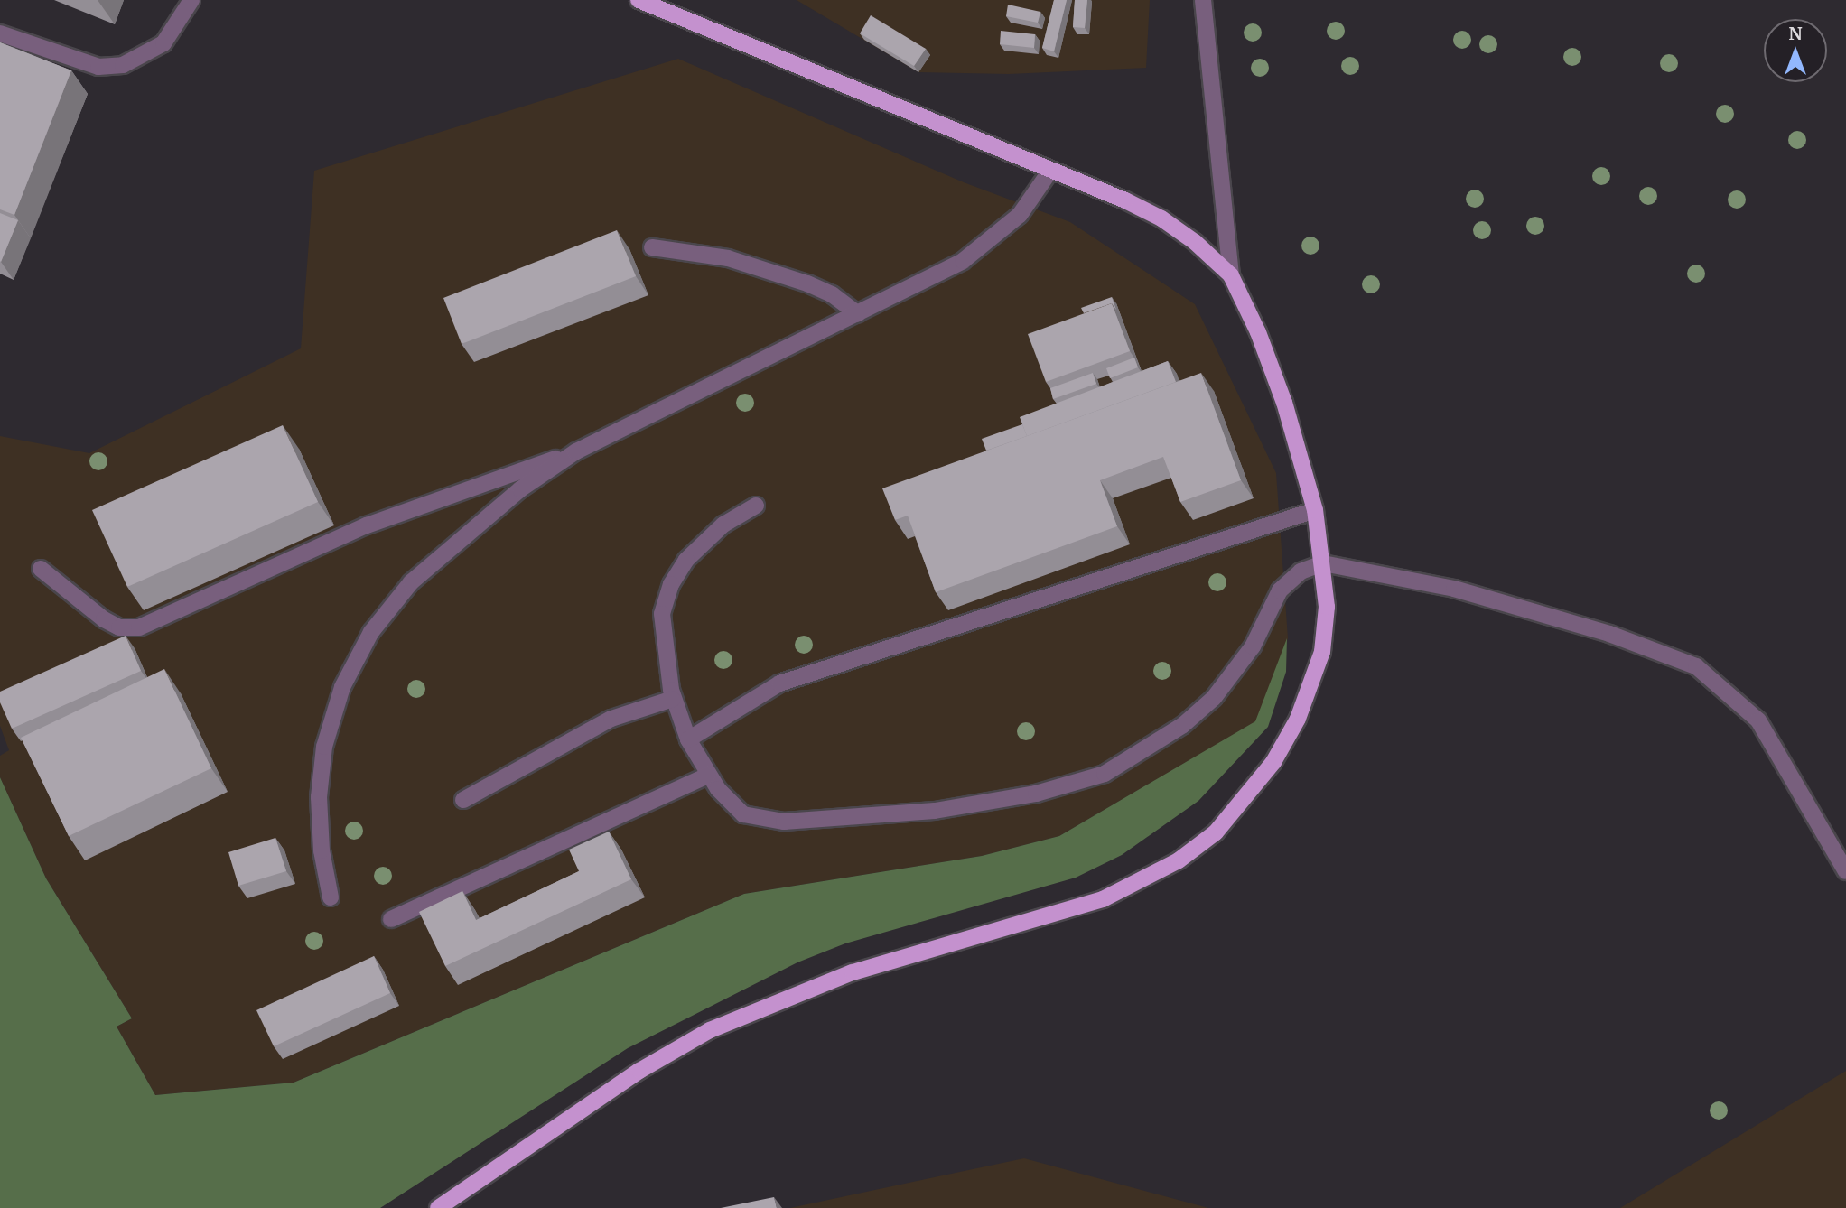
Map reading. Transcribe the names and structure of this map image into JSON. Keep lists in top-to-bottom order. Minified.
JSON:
{"north":"top"}
